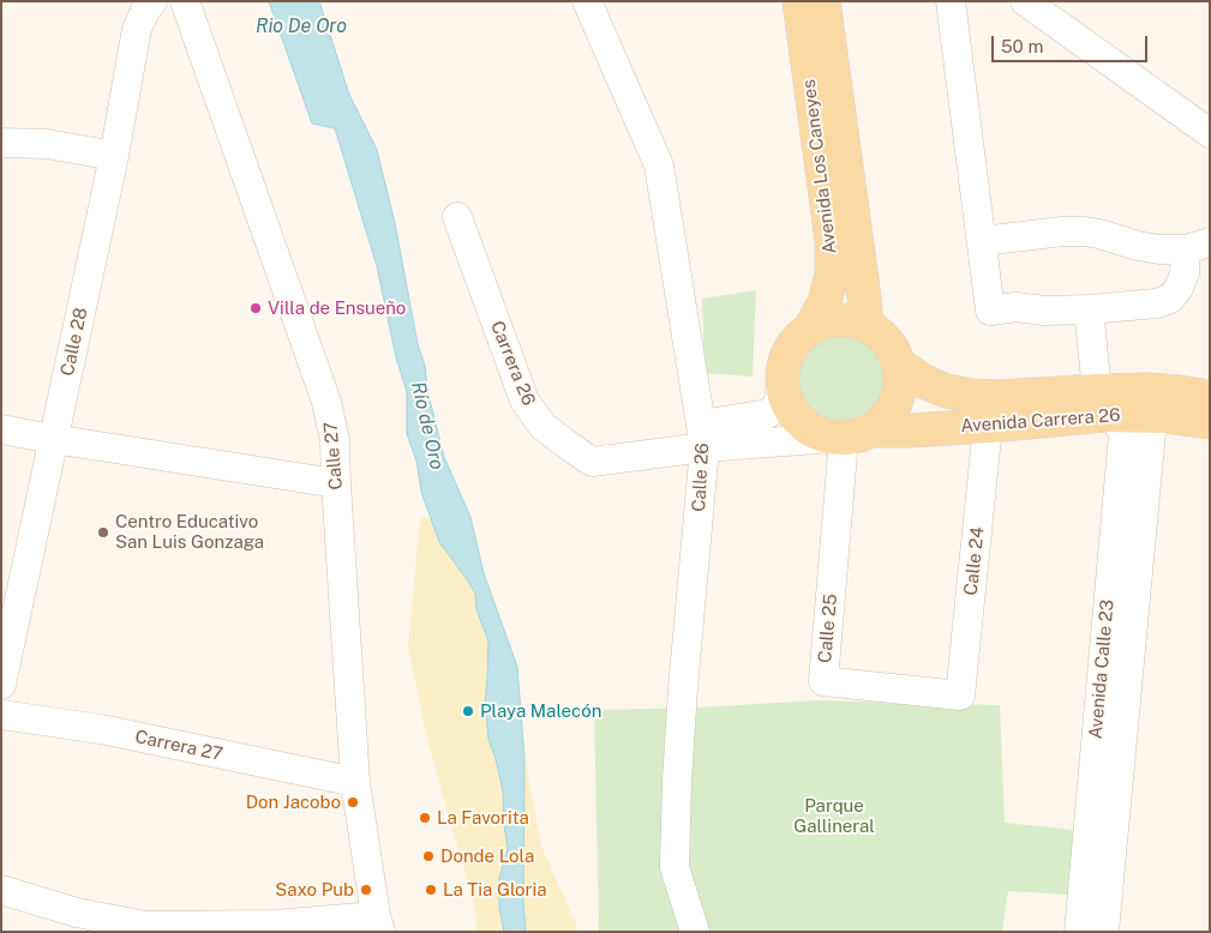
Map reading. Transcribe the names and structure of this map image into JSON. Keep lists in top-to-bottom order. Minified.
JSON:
{"streets":{"main road":["Avenida Los Caneyes","Avenida Carrera 26"],"street":["Calle 28","Carrera 26","Calle 27","Calle 26","Calle 24","Calle 25","Avenida Calle 23","Carrera 27"]},"crossings":[["Avenida Los Caneyes","Carrera 26"],["Avenida Los Caneyes","Avenida Carrera 26"],["Avenida Los Caneyes","Calle 25"],["Carrera 26","Avenida Carrera 26"],["Carrera 26","Calle 26"],["Carrera 26","Calle 25"],["Avenida Carrera 26","Calle 24"],["Avenida Carrera 26","Calle 25"],["Avenida Carrera 26","Avenida Calle 23"],["Calle 27","Carrera 27"],["Calle 24","Calle 25"]],"water":["Rio De Oro","Río de Oro"],"parks":["Parque Gallineral"],"places":["Villa de Ensueño","Centro Educativo San Luis Gonzaga","Playa Malecón","Don Jacobo","La Favorita","Donde Lola","Saxo Pub","La Tia Gloria"],"scale_bar":"50 m"}
